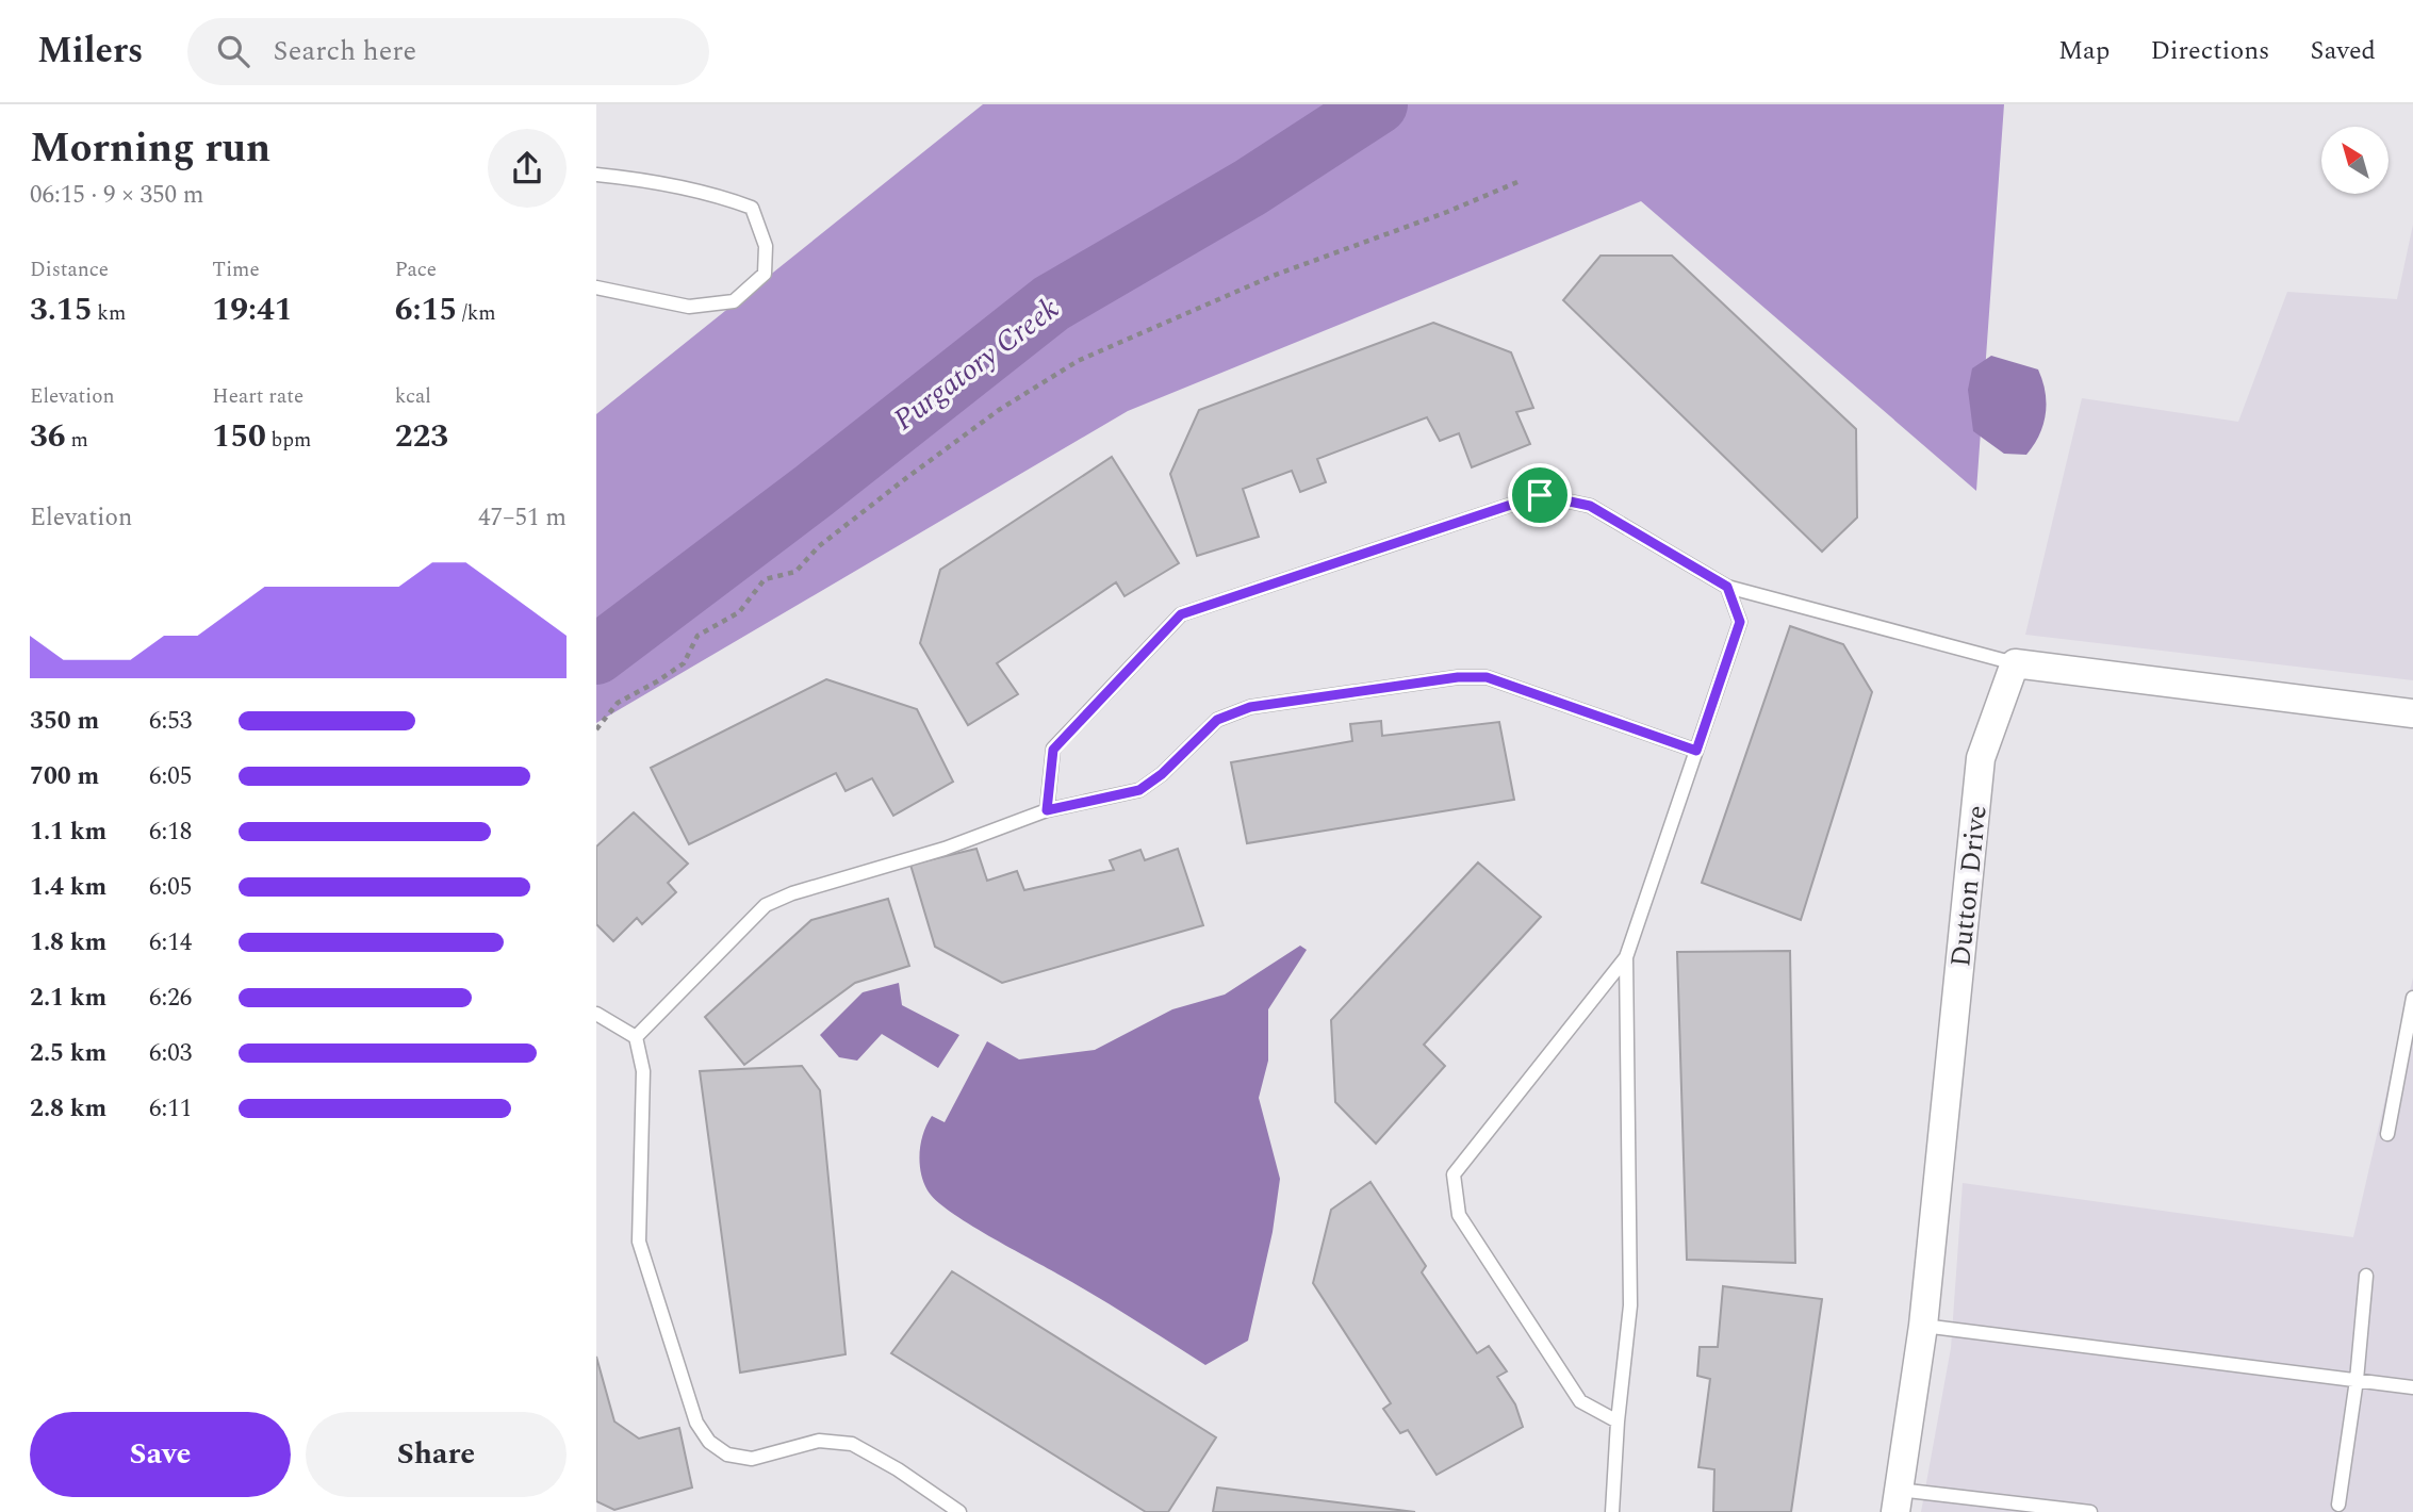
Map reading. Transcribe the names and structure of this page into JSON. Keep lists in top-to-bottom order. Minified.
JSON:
{"streets":{"street":["Dutton Drive"]},"water":["Purgatory Creek"],"north":"top left","page":{"header":"Milers","search":"Search here","nav":["Map","Directions","Saved"],"heading":["Morning run","06:15 · 9 × 350 m"],"stats":[["Distance","3.15 km"],["Time","19:41"],["Pace","6:15 /km"],["Elevation","36 m"],["Heart rate","150 bpm"],["kcal","223"]],"chart":["Elevation","47–51 m"],"list":[{"name":"350 m","note":"6:53"},{"name":"700 m","note":"6:05"},{"name":"1.1 km","note":"6:18"},{"name":"1.4 km","note":"6:05"},{"name":"1.8 km","note":"6:14"},{"name":"2.1 km","note":"6:26"},{"name":"2.5 km","note":"6:03"},{"name":"2.8 km","note":"6:11"}],"buttons":["Save","Share"]}}
